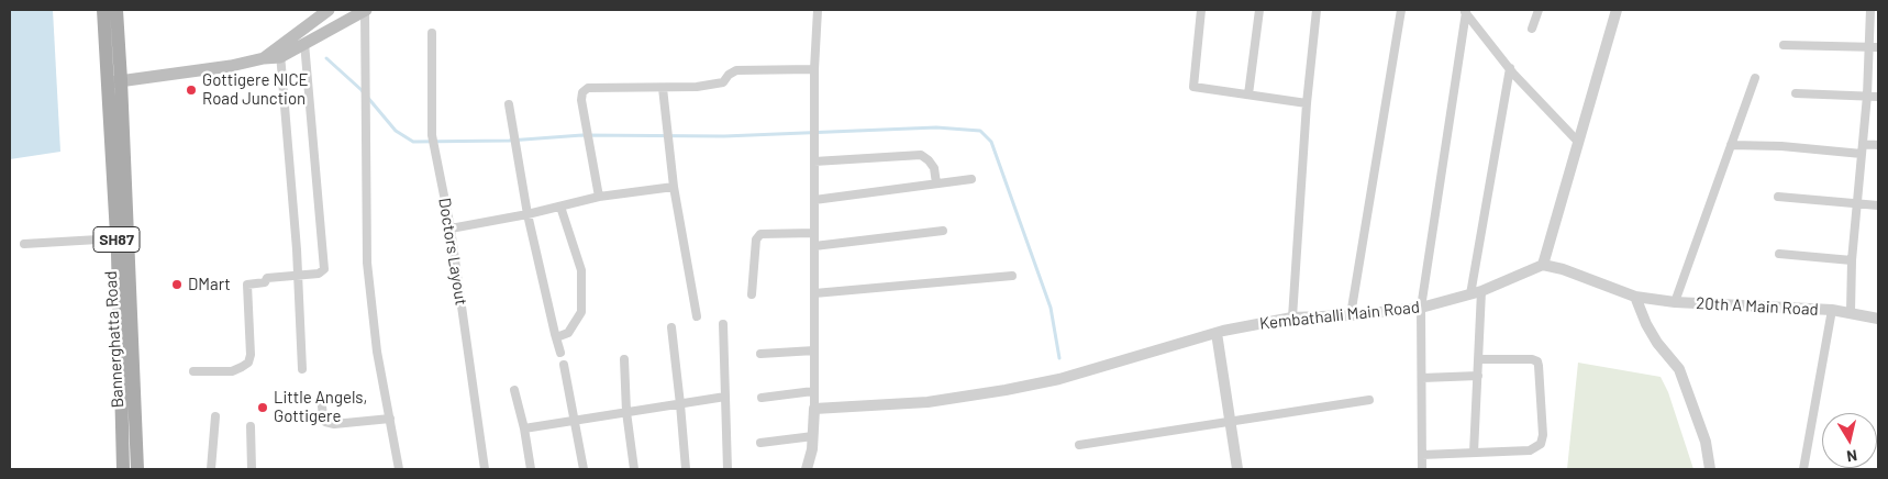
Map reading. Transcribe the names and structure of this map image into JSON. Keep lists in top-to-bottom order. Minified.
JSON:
{"streets":{"main road":["SH87","Bannerghatta Road"],"street":["Doctors Layout","20th A Main Road","Kembathalli Main Road"]},"places":["Gottigere NICE Road Junction","DMart","Little Angels, Gottigere"],"north":"bottom"}
